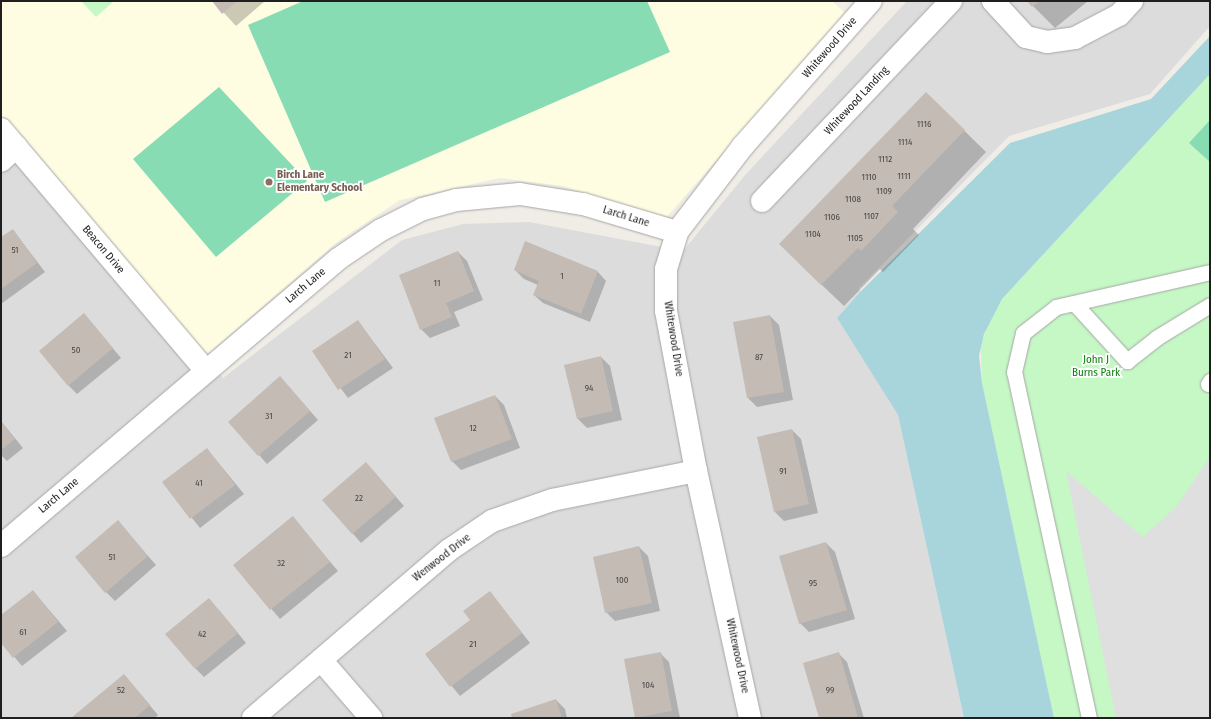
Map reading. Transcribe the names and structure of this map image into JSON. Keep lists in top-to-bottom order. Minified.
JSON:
{"streets":{"street":["Whitewood Drive","Whitewood Landing","Larch Lane","Beacon Drive","Wenwood Drive"]},"crossings":[["Whitewood Drive","Larch Lane"],["Whitewood Drive","Wenwood Drive"],["Larch Lane","Beacon Drive"]],"parks":["John J Burns Park"],"places":["Birch Lane Elementary School"],"house_numbers":["1116","1114","1112","1111","1110","1109","1108","1107","1106","1104","1105","51","1","11","50","21","87","94","31","12","91","41","22","51","32","100","95","61","42","21","104","52","99"]}
